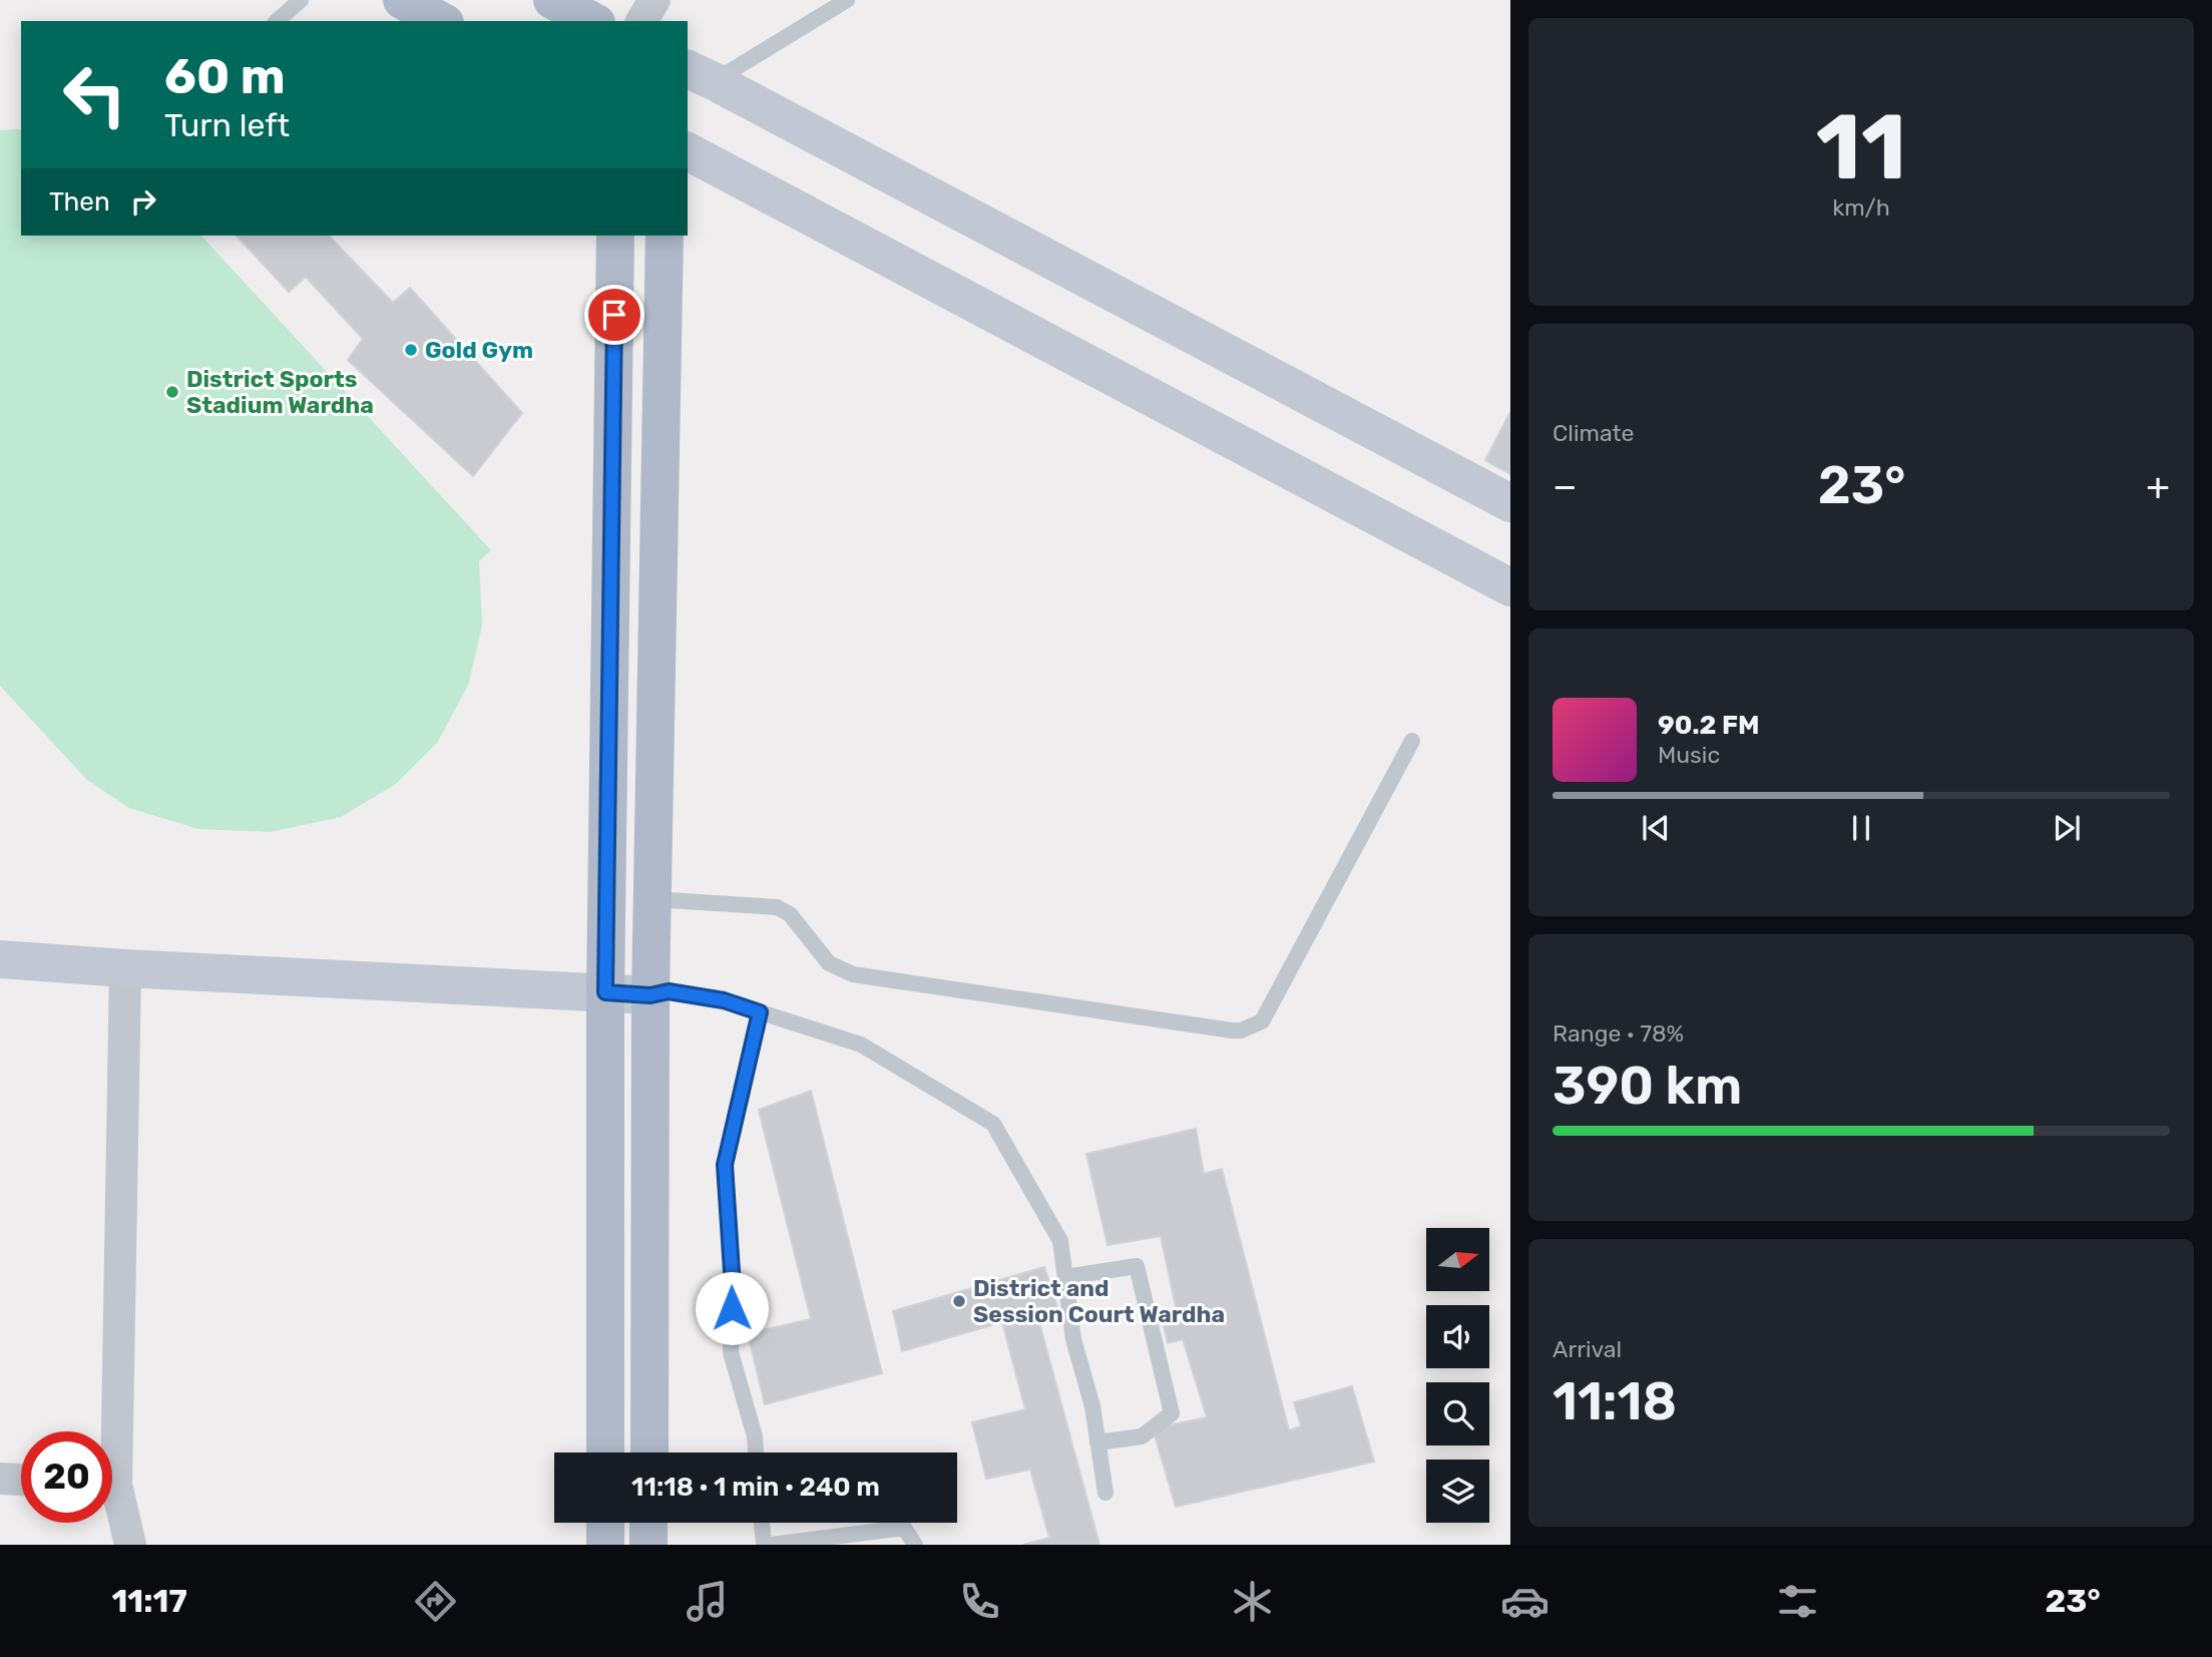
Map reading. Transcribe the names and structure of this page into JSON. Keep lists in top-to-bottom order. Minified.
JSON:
{"places":["Gold Gym","District Sports Stadium Wardha","District and Session Court Wardha"],"north":"right","page":{"tile":[["11","km/h"],"Climate",["Range · 78%","390 km"],["Arrival","11:18"]],"turn":["60 m","Turn left"],"then":"Then","heat":["−","23°","+"],"song":["90.2 FM","Music"],"limit":"20","trip":"11:18 · 1 min · 240 m","tabs":["11:17","23°"]}}
